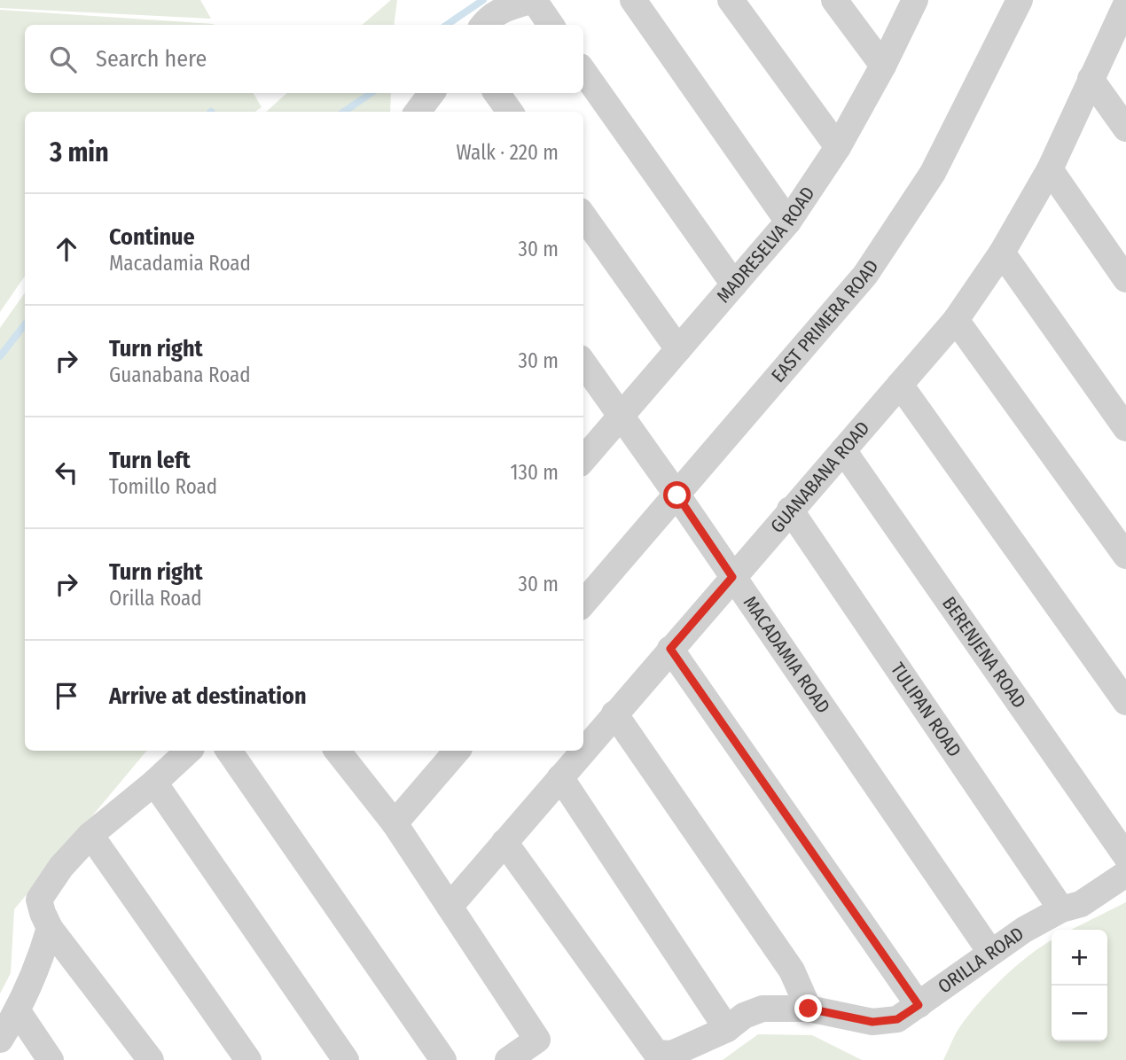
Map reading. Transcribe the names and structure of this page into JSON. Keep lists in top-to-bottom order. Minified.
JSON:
{"streets":{"street":["MADRESELVA ROAD","EAST PRIMERA ROAD","GUANABANA ROAD","BERENJENA ROAD","MACADAMIA ROAD","TULIPAN ROAD","ORILLA ROAD"]},"crossings":[["MADRESELVA ROAD","MACADAMIA ROAD"],["EAST PRIMERA ROAD","MACADAMIA ROAD"],["GUANABANA ROAD","BERENJENA ROAD"],["GUANABANA ROAD","MACADAMIA ROAD"],["GUANABANA ROAD","TULIPAN ROAD"],["GUANABANA ROAD","ORILLA ROAD"],["MACADAMIA ROAD","ORILLA ROAD"],["TULIPAN ROAD","ORILLA ROAD"]],"page":{"search":"Search here","heading":["3 min","Walk · 220 m"],"list":[["Continue","Macadamia Road","30 m"],["Turn right","Guanabana Road","30 m"],["Turn left","Tomillo Road","130 m"],["Turn right","Orilla Road","30 m"],"Arrive at destination"],"map_buttons":["+","−"]}}
